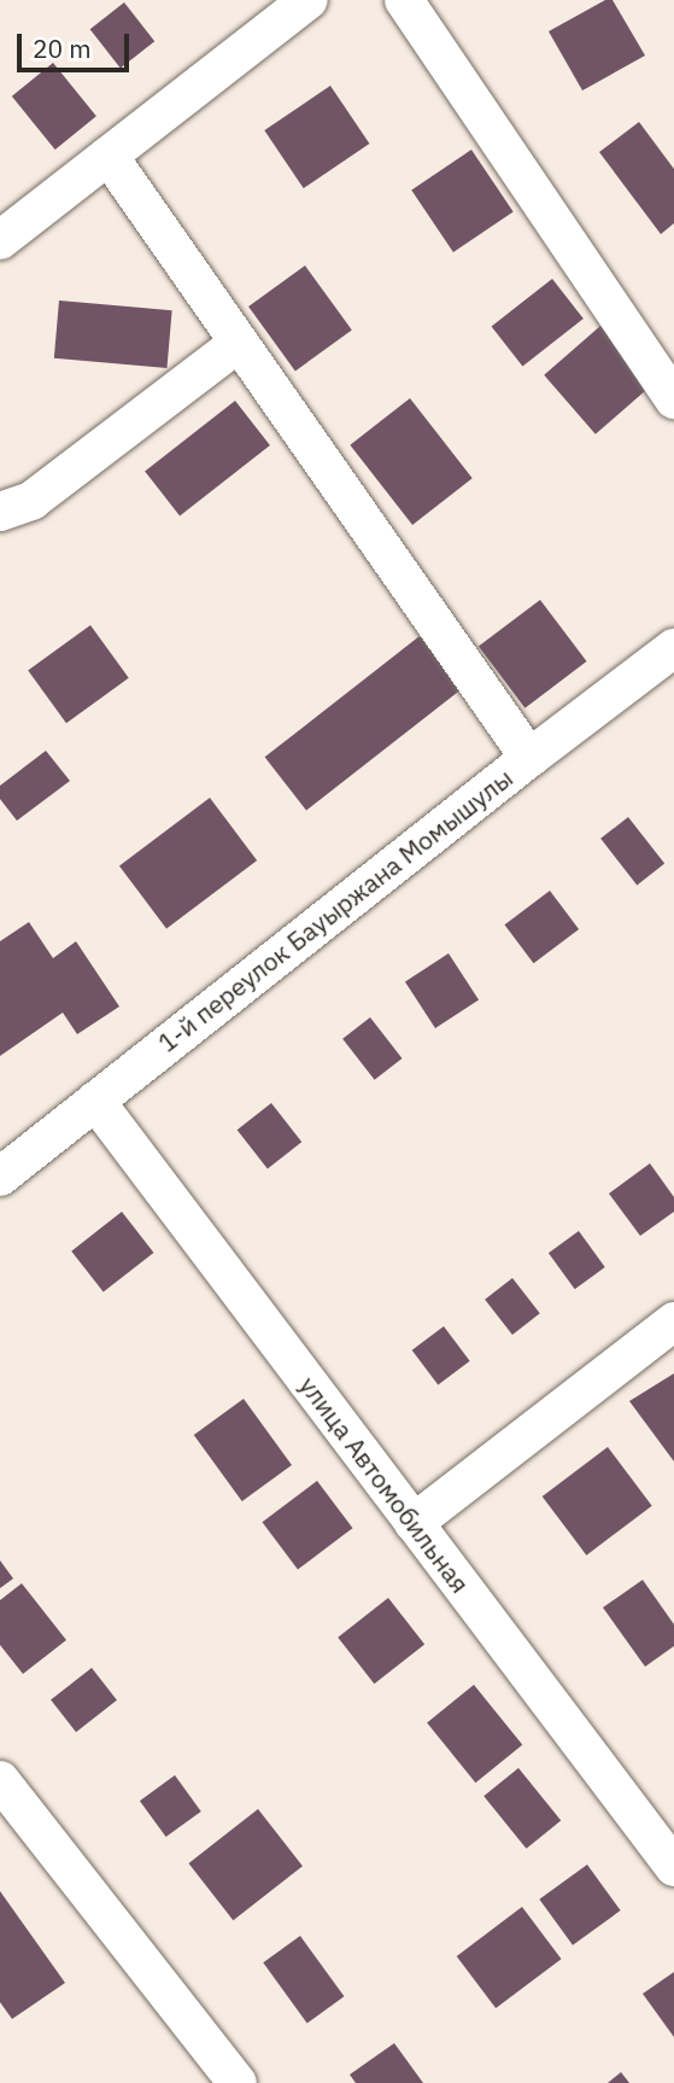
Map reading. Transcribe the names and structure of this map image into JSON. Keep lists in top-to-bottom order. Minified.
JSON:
{"streets":{"street":["1-й переулок Бауыржана Момышулы","улица Автомобильная"]},"crossings":[["1-й переулок Бауыржана Момышулы","улица Автомобильная"]],"scale_bar":"20 m"}
